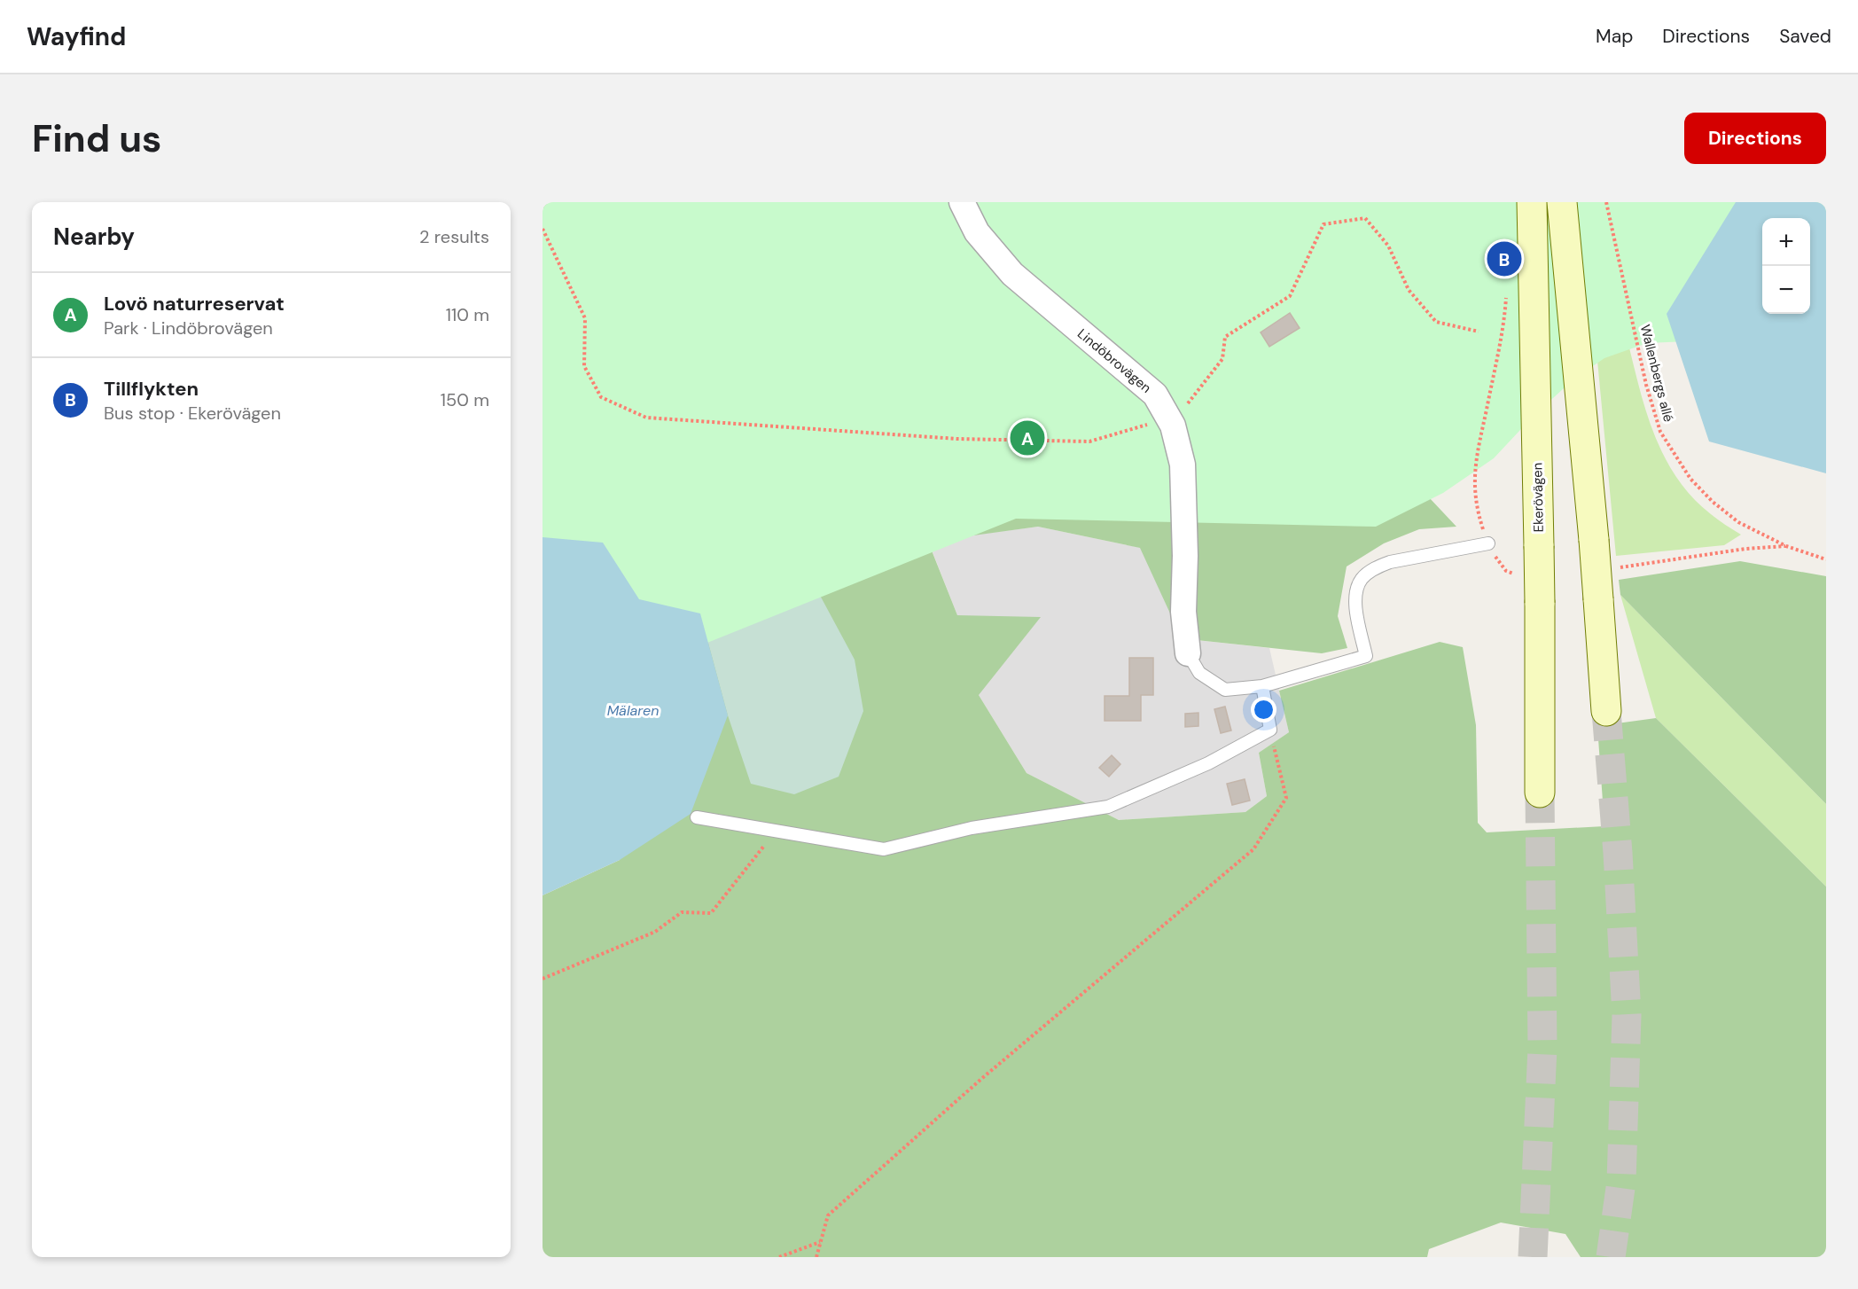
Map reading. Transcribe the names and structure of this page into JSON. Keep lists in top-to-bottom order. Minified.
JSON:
{"streets":{"main road":["Ekerövägen"],"street":["Lindöbrovägen"],"path":["Wallenbergs allé"]},"water":["Mälaren"],"page":{"header":"Wayfind","nav":["Map","Directions","Saved"],"buttons":"Directions","title":"Find us","heading":["Nearby","2 results"],"map_buttons":["+","−"],"pins":["B","A"],"list":[{"mark":"A","name":"Lovö naturreservat","note":"Park · Lindöbrovägen","value":"110 m"},{"mark":"B","name":"Tillflykten","note":"Bus stop · Ekerövägen","value":"150 m"}]}}
